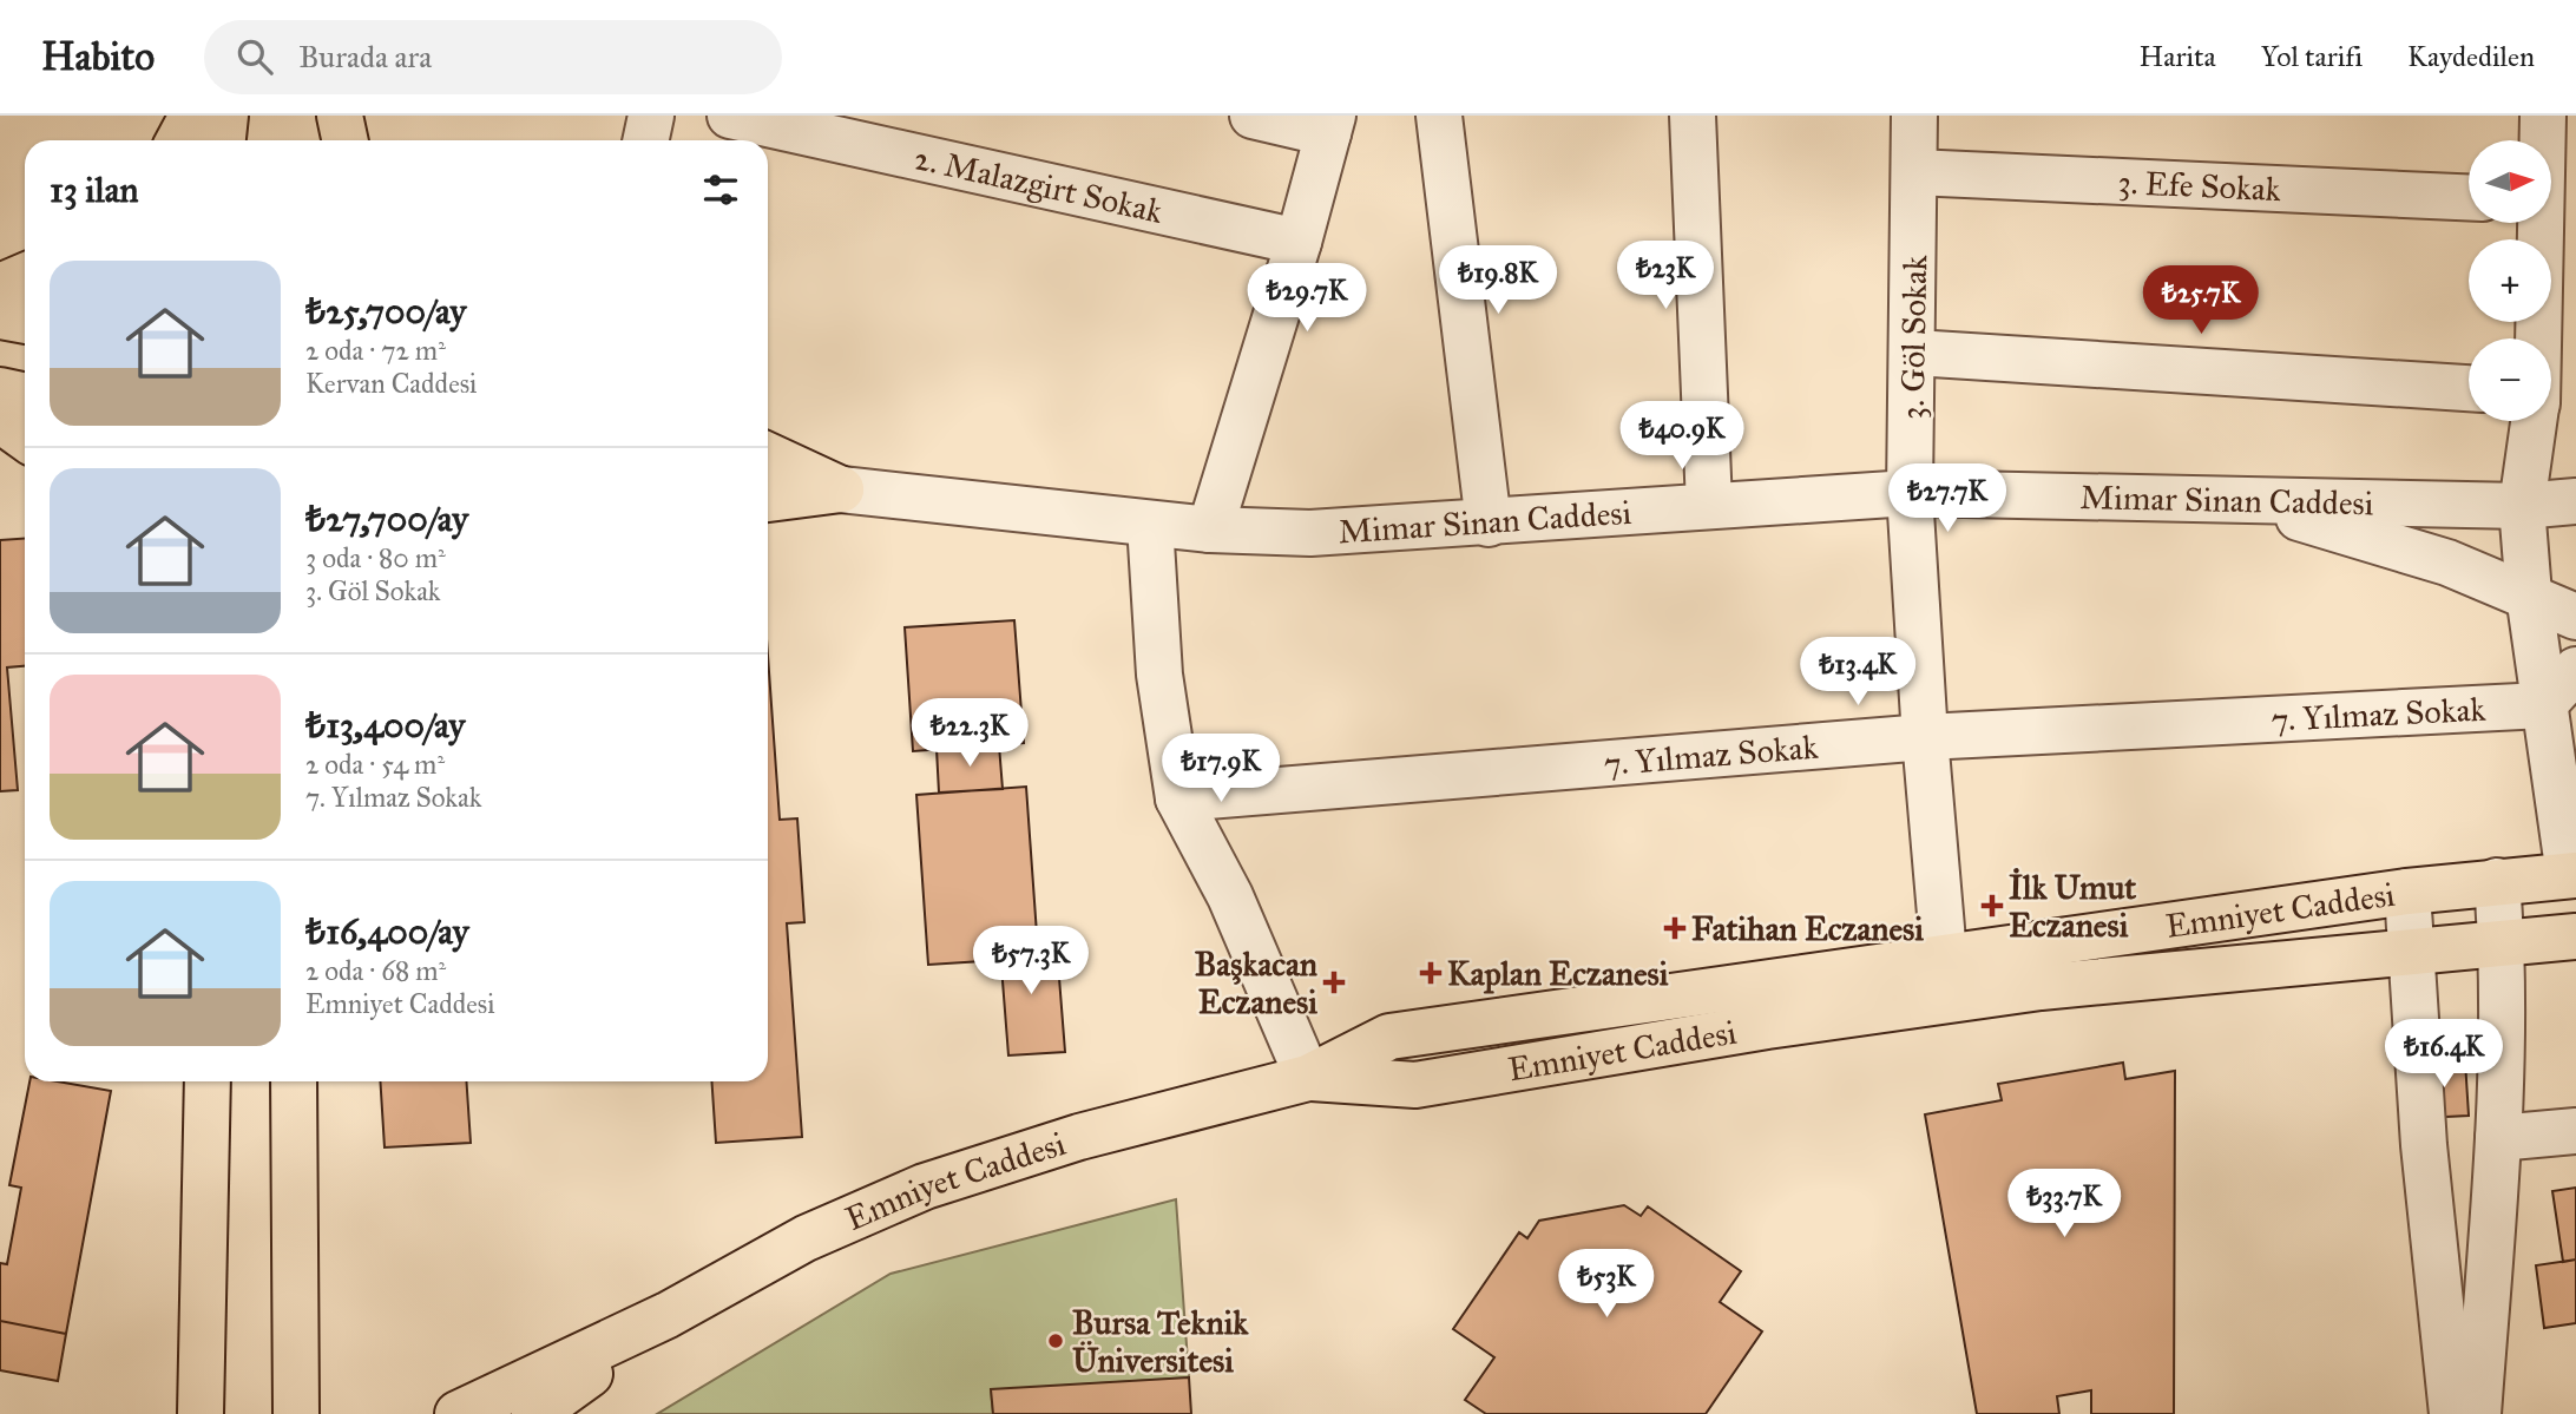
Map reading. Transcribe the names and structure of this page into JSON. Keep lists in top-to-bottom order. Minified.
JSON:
{"streets":{"main road":["Emniyet Caddesi"],"street":["2. Malazgirt Sokak","3. Efe Sokak","3. Göl Sokak","Mimar Sinan Caddesi","7. Yılmaz Sokak"]},"crossings":[["3. Efe Sokak","3. Göl Sokak"],["3. Göl Sokak","Mimar Sinan Caddesi"],["3. Göl Sokak","7. Yılmaz Sokak"],["3. Göl Sokak","Emniyet Caddesi"]],"places":{"health":["İlk Umut Eczanesi","Fatihan Eczanesi","Kaplan Eczanesi","Başkacan Eczanesi"],"other":["Bursa Teknik Üniversitesi"]},"north":"right","page":{"header":"Habito","search":"Burada ara","nav":["Harita","Yol tarifi","Kaydedilen"],"map_buttons":["+","−"],"heading":"13 ilan","list":[{"name":"₺25,700/ay","note":"2 oda · 72 m² · Kervan Caddesi"},{"name":"₺27,700/ay","note":"3 oda · 80 m² · 3. Göl Sokak"},{"name":"₺13,400/ay","note":"2 oda · 54 m² · 7. Yılmaz Sokak"},{"name":"₺16,400/ay","note":"2 oda · 68 m² · Emniyet Caddesi"}],"price":["₺23K","₺19.8K","₺29.7K","₺25.7K","₺40.9K","₺27.7K","₺13.4K","₺22.3K","₺17.9K","₺57.3K","₺16.4K","₺33.7K","₺53K"]}}
